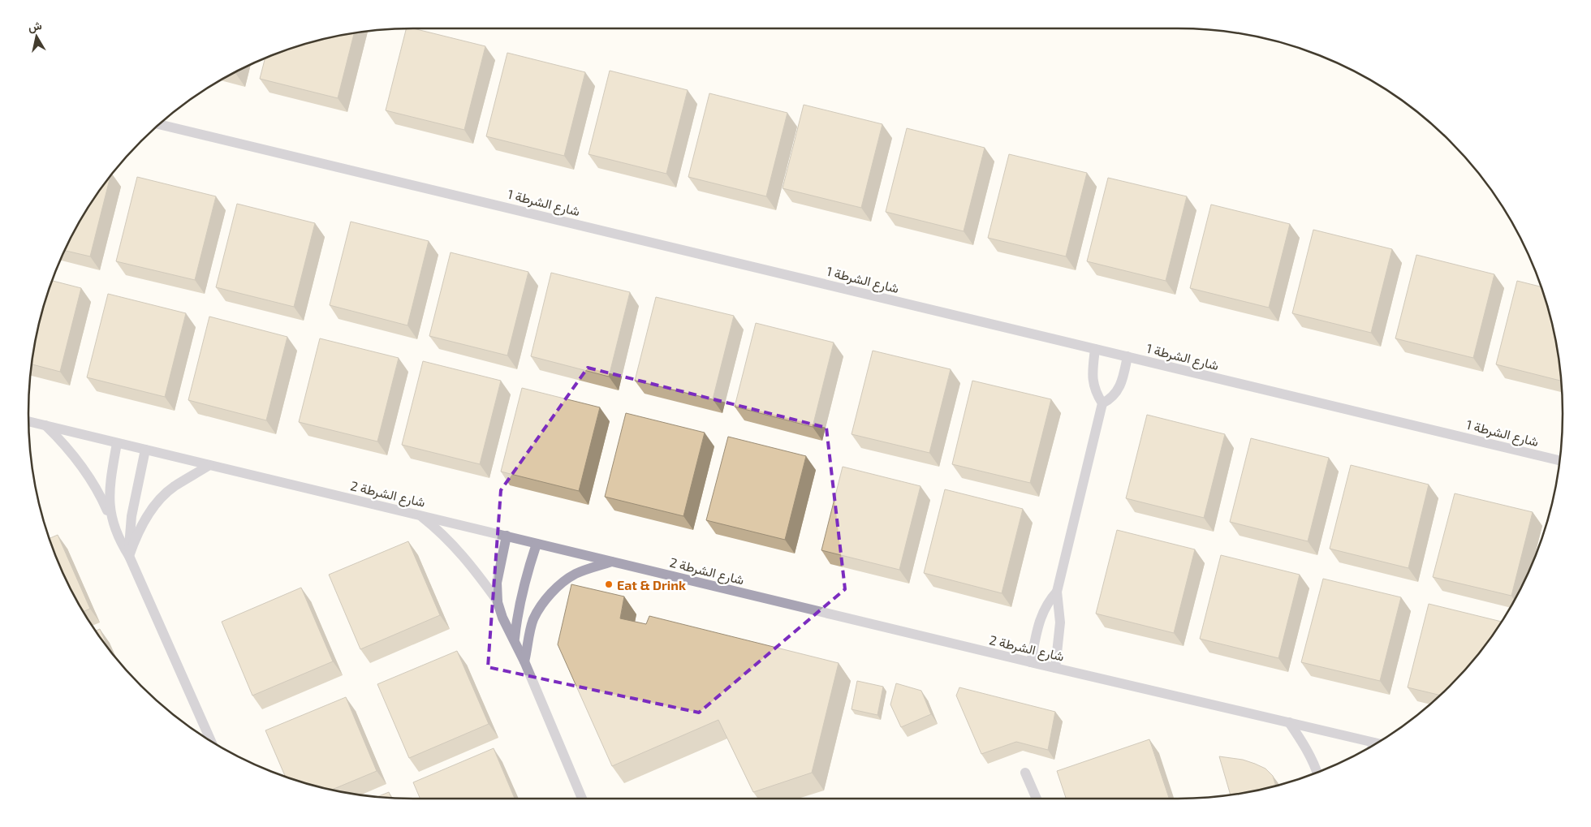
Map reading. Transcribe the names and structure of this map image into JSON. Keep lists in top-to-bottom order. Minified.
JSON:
{"streets":{"street":["شارع الشرطة 1","شارع الشرطة 2"]},"places":["Eat & Drink"],"north":"top"}
